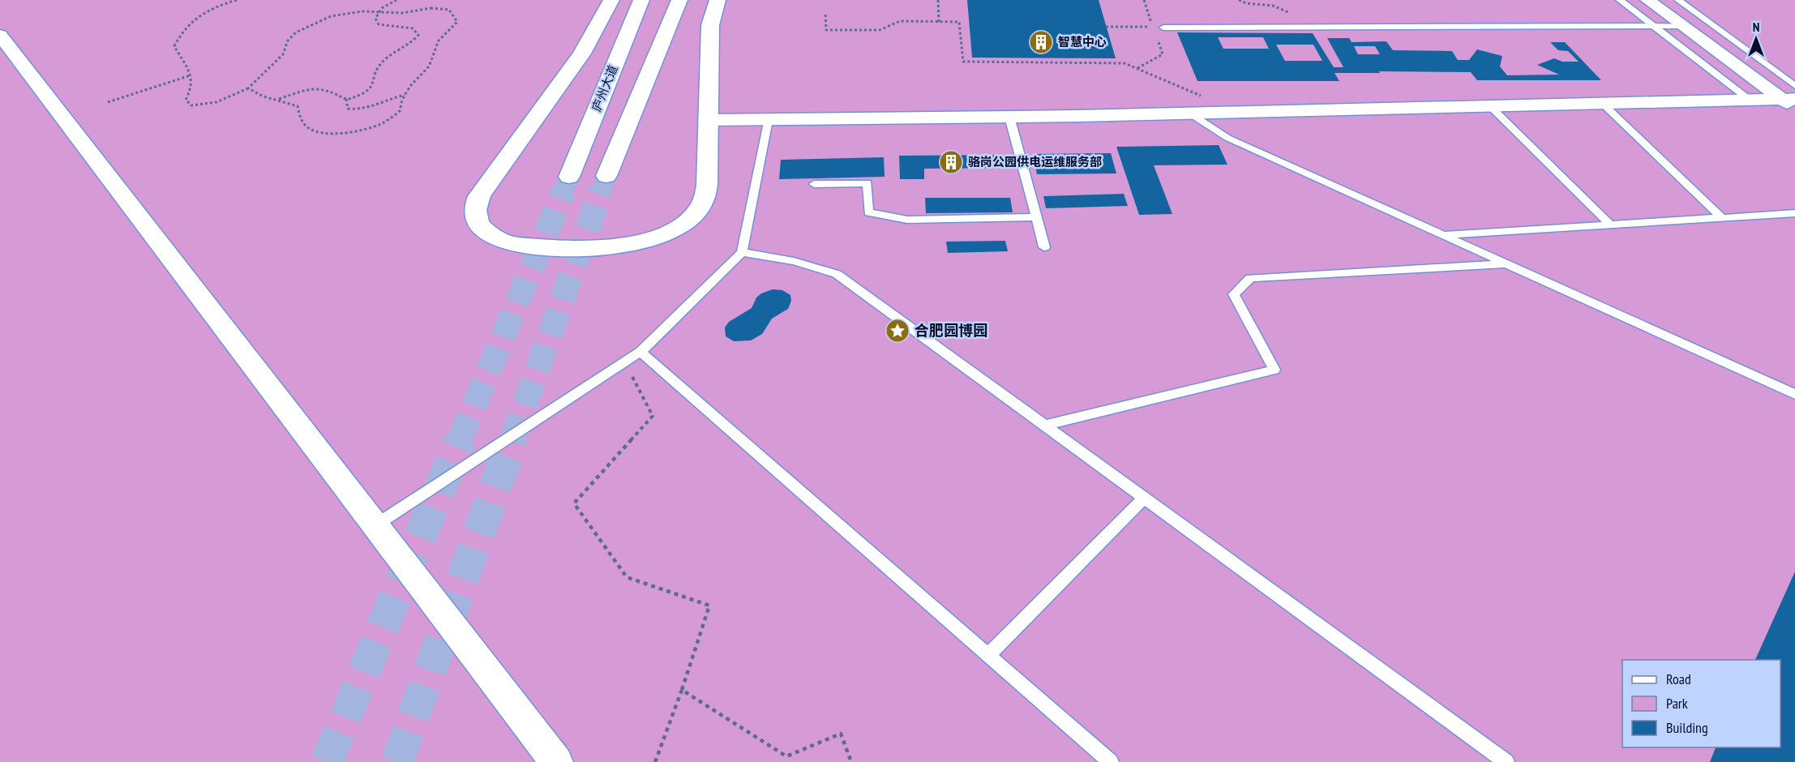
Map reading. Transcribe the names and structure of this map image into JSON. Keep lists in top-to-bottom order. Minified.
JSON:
{"streets":{"main road":["庐州大道"]},"places":{"building":["智慧中心","骆岗公园供电运维服务部"],"place":["合肥园博园"]},"legend":["Road","Park","Building"],"north":"top"}
